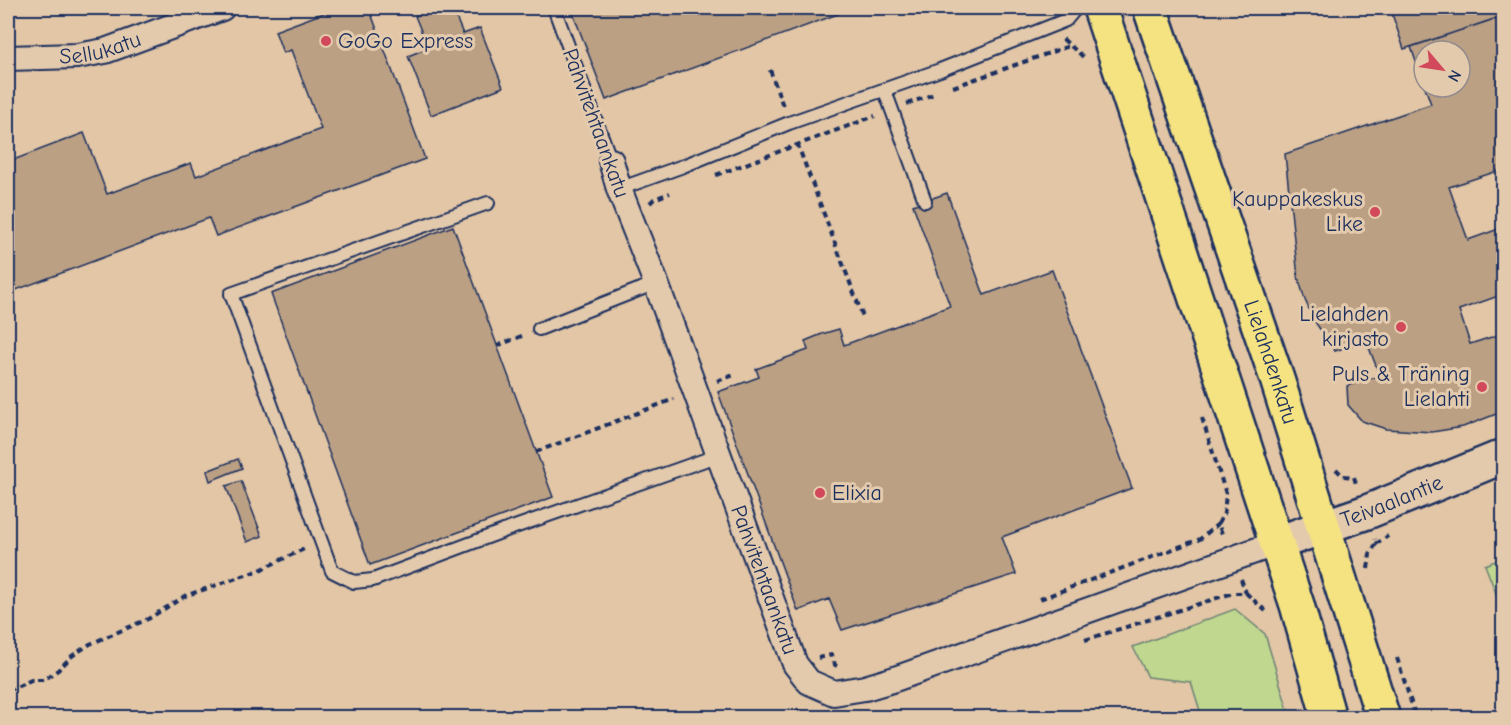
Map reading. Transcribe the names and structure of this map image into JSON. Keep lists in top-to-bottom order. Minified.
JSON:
{"streets":{"main road":["Lielahdenkatu","Teivaalantie"],"street":["Sellukatu","Pahvitehtaankatu"]},"crossings":[["Pahvitehtaankatu","Teivaalantie"],["Lielahdenkatu","Teivaalantie"]],"places":["GoGo Express","Kauppakeskus Like","Lielahden kirjasto","Puls & Träning Lielahti","Elixia"],"north":"bottom right"}
